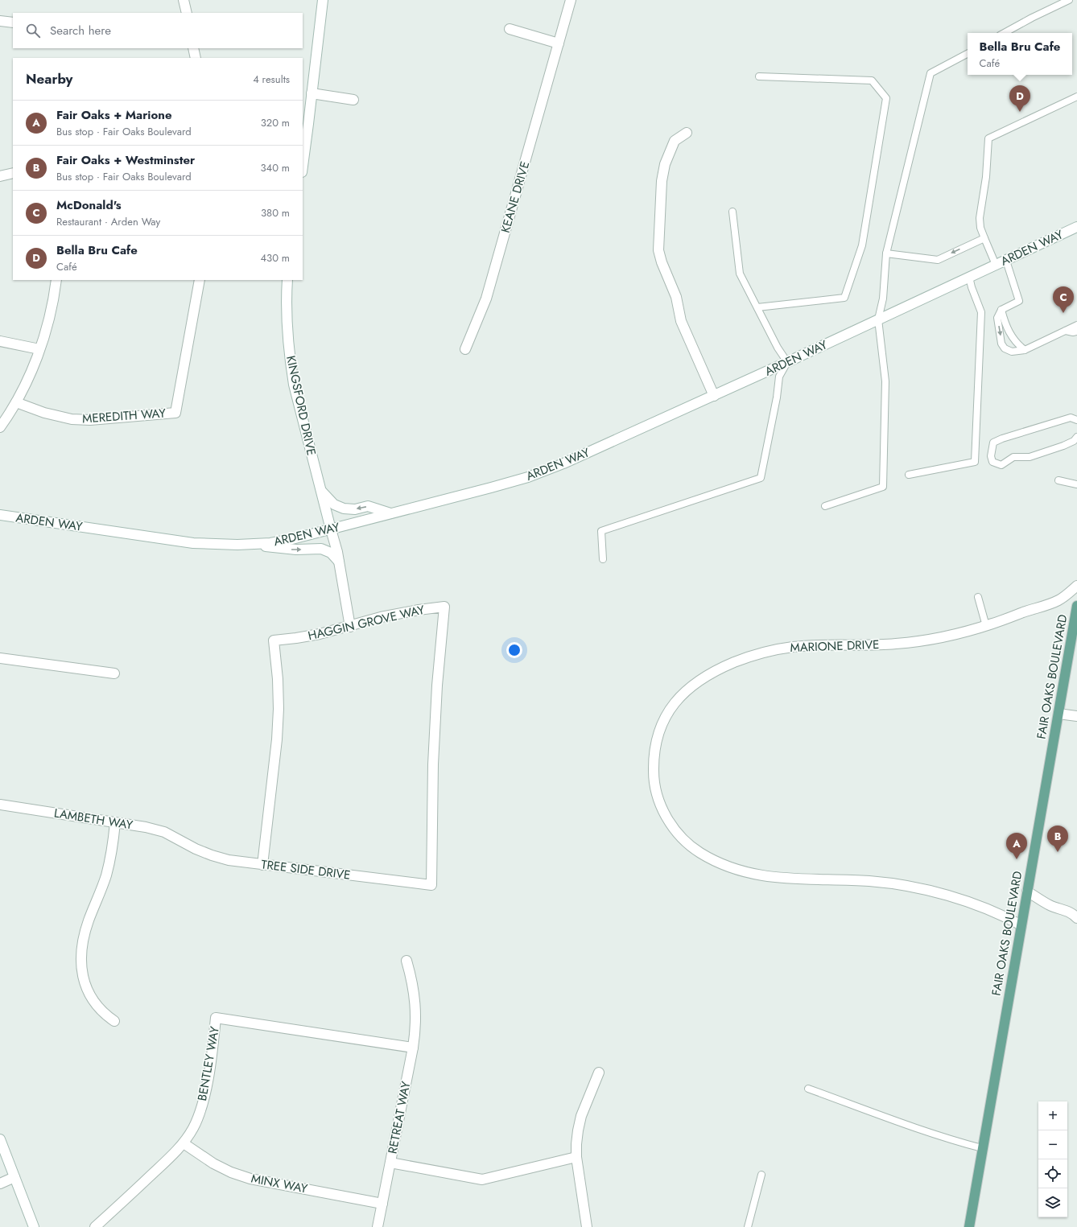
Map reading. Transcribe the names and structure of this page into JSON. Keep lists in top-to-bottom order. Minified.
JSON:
{"streets":{"main road":["FAIR OAKS BOULEVARD"],"street":["KEANE DRIVE","ARDEN WAY","KINGSFORD DRIVE","MEREDITH WAY","HAGGIN GROVE WAY","MARIONE DRIVE","LAMBETH WAY","TREE SIDE DRIVE","BENTLEY WAY","RETREAT WAY","MINX WAY"]},"crossings":[["ARDEN WAY","KINGSFORD DRIVE"],["KINGSFORD DRIVE","HAGGIN GROVE WAY"],["HAGGIN GROVE WAY","TREE SIDE DRIVE"],["MARIONE DRIVE","FAIR OAKS BOULEVARD"],["LAMBETH WAY","TREE SIDE DRIVE"],["BENTLEY WAY","RETREAT WAY"],["BENTLEY WAY","MINX WAY"]],"page":{"search":"Search here","popup":["Bella Bru Cafe","Café"],"heading":["Nearby","4 results"],"pins":["D","C","B","A"],"list":[{"mark":"A","name":"Fair Oaks + Marione","note":"Bus stop · Fair Oaks Boulevard","value":"320 m"},{"mark":"B","name":"Fair Oaks + Westminster","note":"Bus stop · Fair Oaks Boulevard","value":"340 m"},{"mark":"C","name":"McDonald's","note":"Restaurant · Arden Way","value":"380 m"},{"mark":"D","name":"Bella Bru Cafe","note":"Café","value":"430 m"}],"map_buttons":["+","−"]}}
